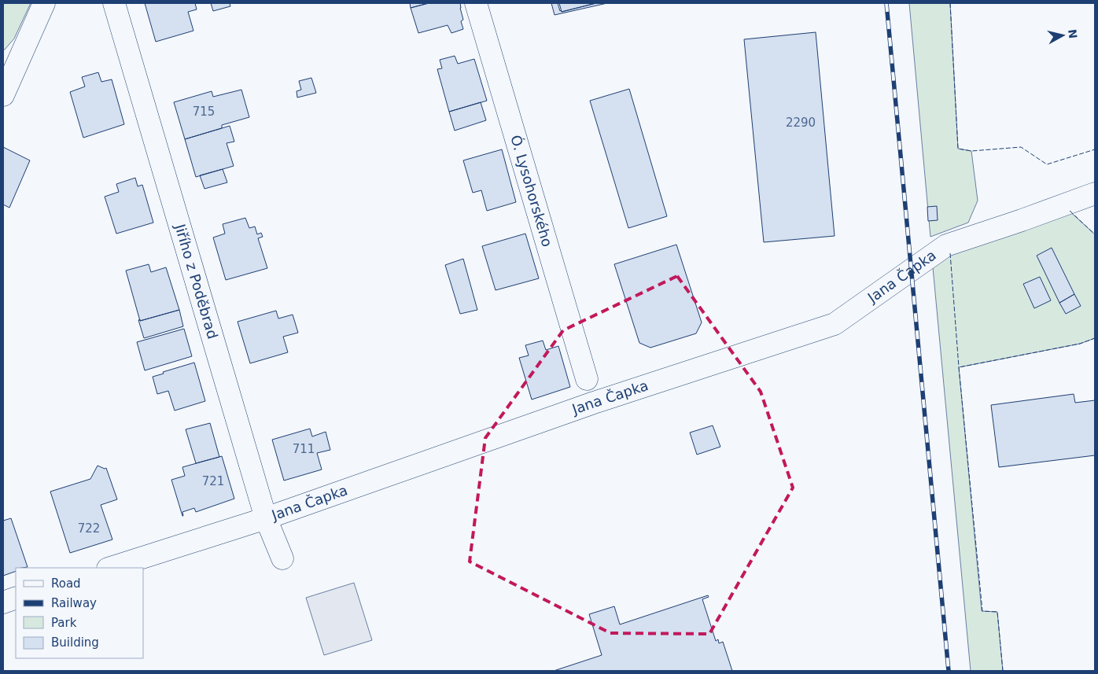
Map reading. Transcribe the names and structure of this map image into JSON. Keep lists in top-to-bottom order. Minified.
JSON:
{"streets":{"street":["Ó. Lysohorského","Jana Čapka","Jiřího z Poděbrad"]},"crossings":[["Jana Čapka","Jiřího z Poděbrad"]],"house_numbers":["715","2290","711","721","722"],"legend":["Road","Railway","Park","Building"],"north":"right"}
